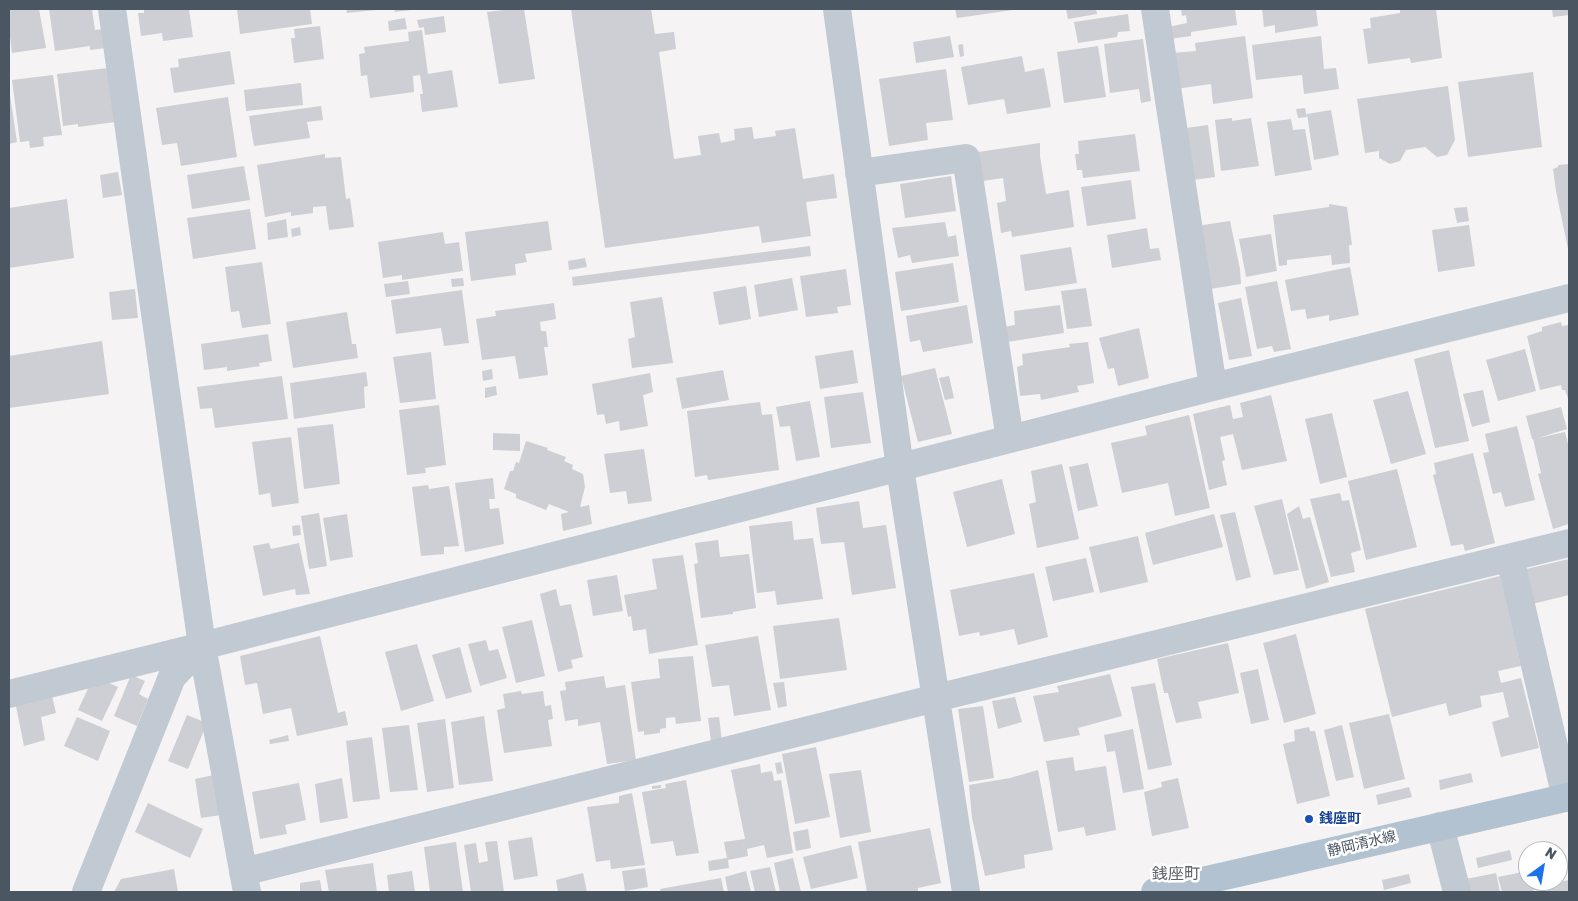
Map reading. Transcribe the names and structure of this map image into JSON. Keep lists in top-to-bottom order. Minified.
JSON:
{"streets":{"main road":["静岡清水線"]},"districts":["銭座町"],"places":["銭座町"],"north":"top right"}
